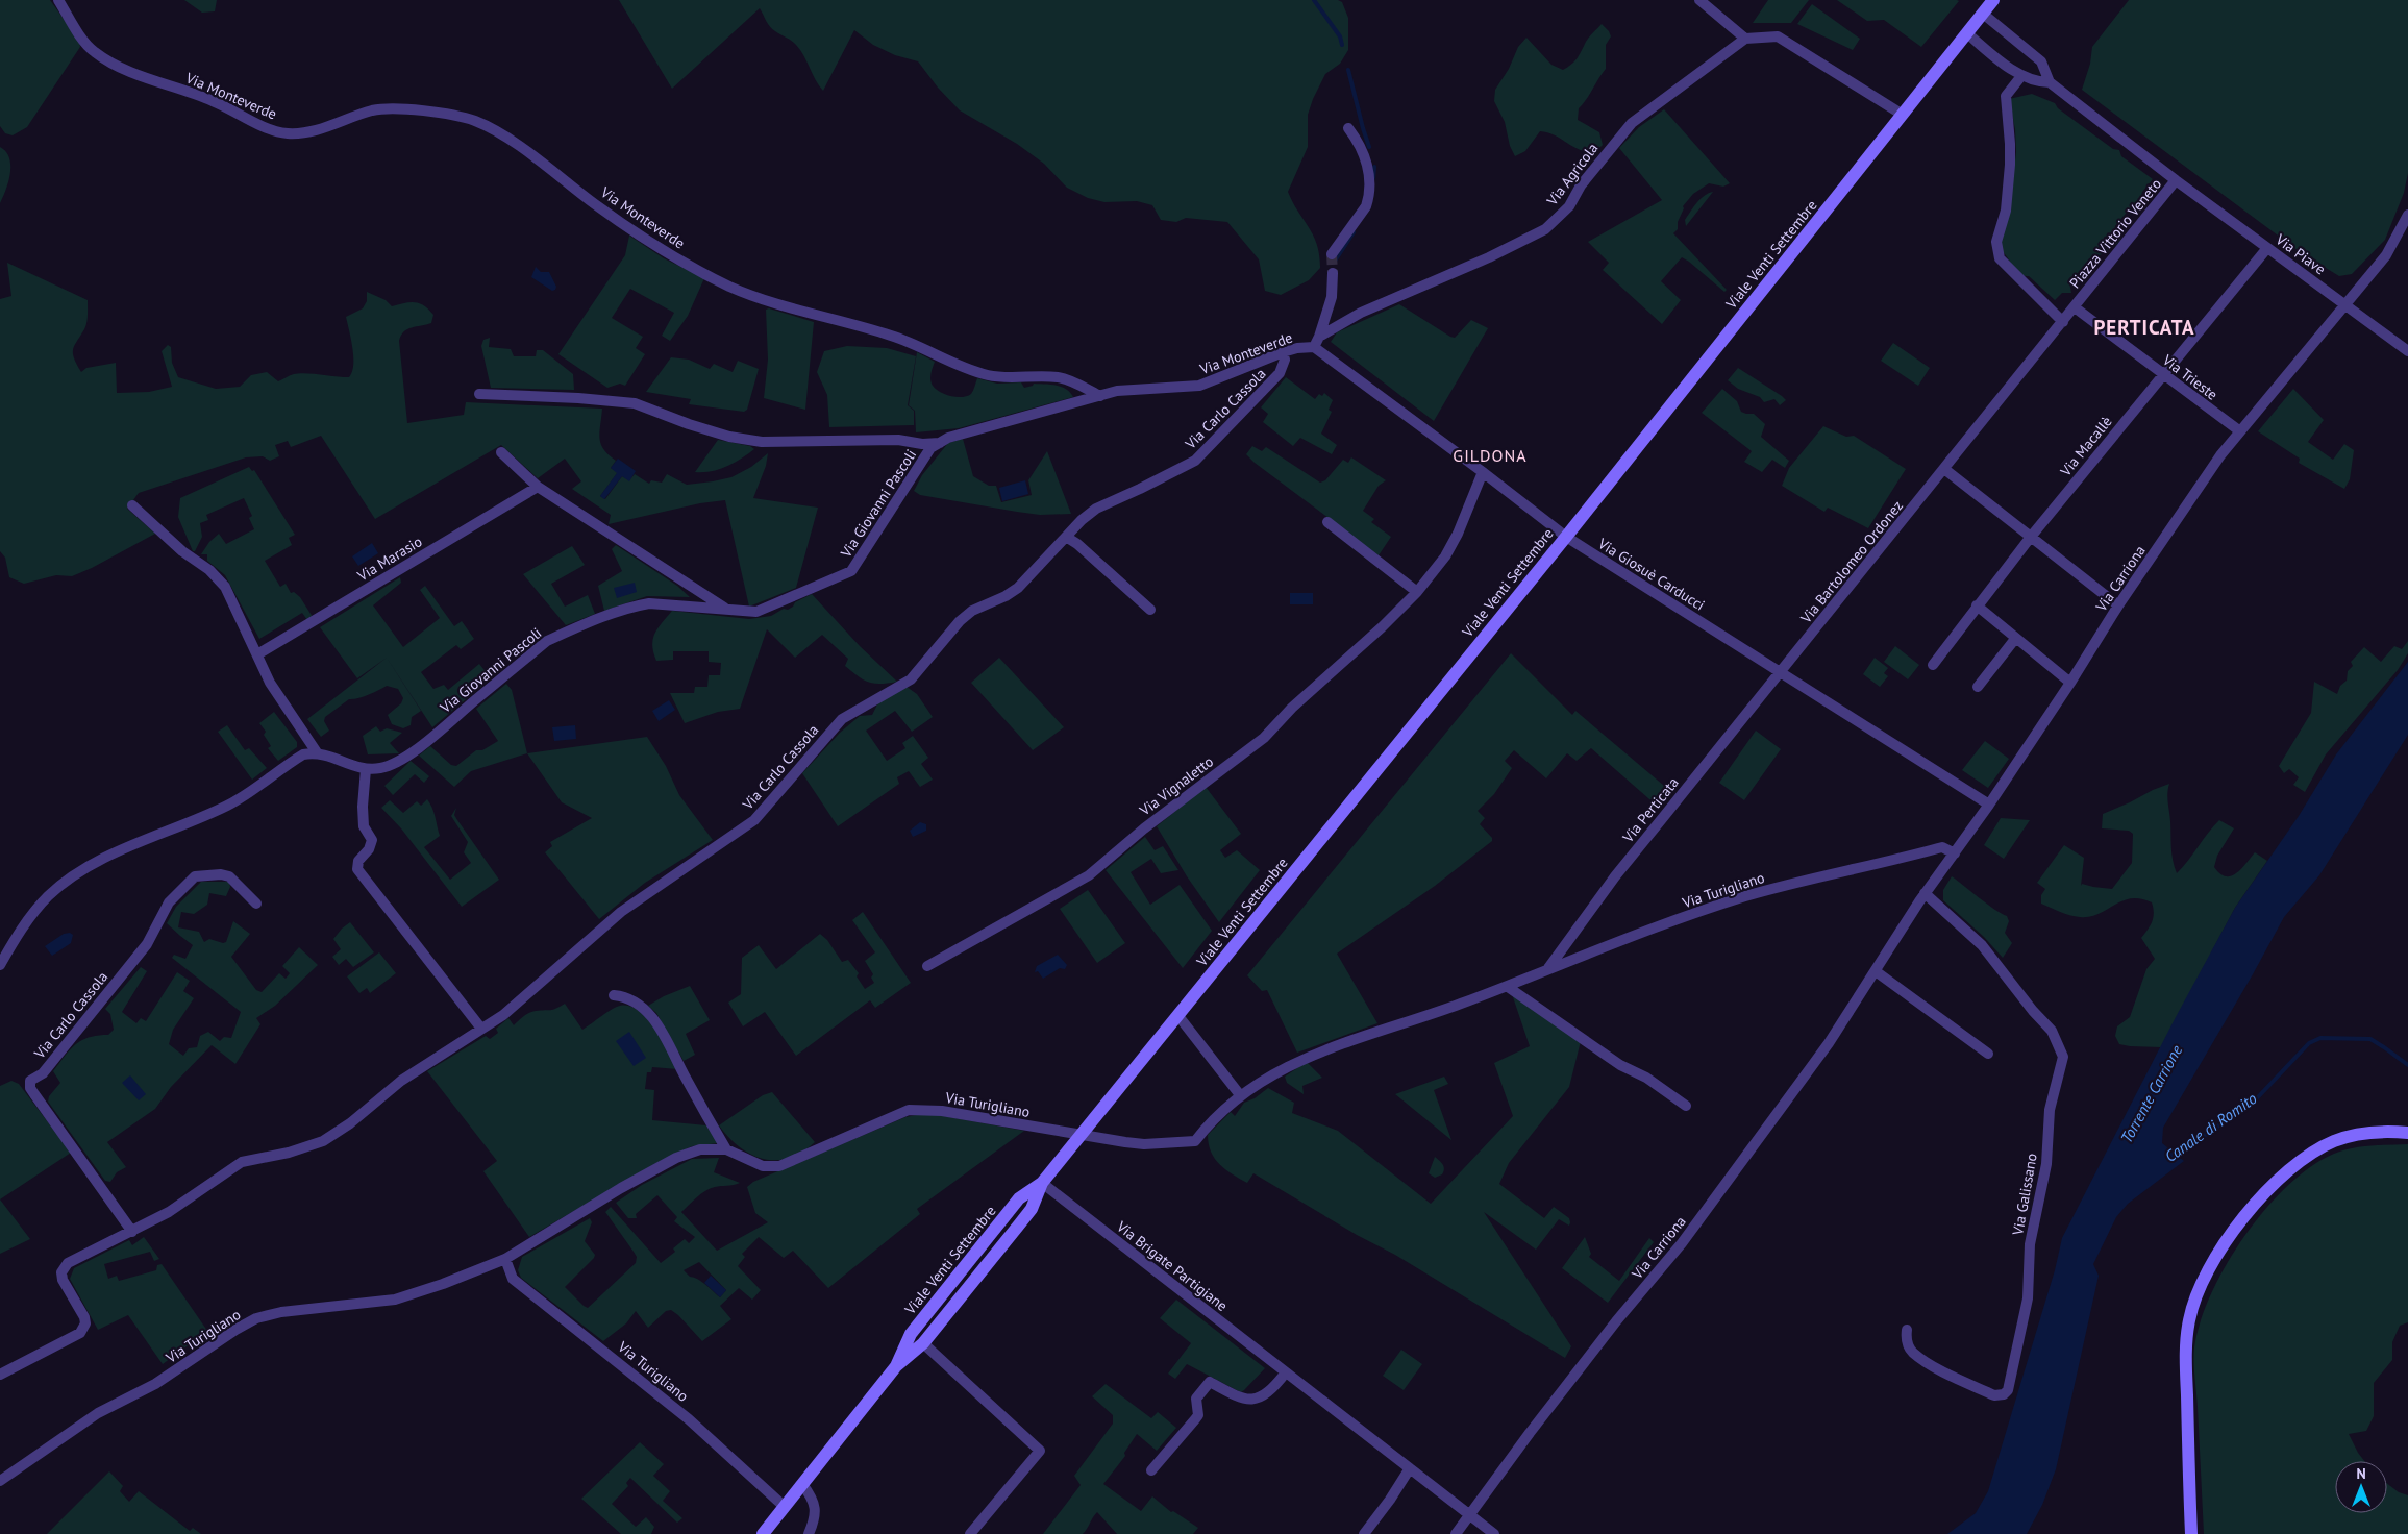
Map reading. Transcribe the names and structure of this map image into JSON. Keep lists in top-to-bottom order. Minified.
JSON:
{"streets":{"main road":["Viale Venti Settembre"],"street":["Via Monteverde","Via Agricola","Piazza Vittorio Veneto","Via Piave","Via Trieste","Via Carlo Cassola","Via Macallè","Via Giovanni Pascoli","Via Marasio","Via Bartolomeo Ordonez","Via Giosuè Carducci","Via Carriona","Via Vignaletto","Via Perticata","Via Turigliano","Via Galissano","Via Brigate Partigiane"]},"crossings":[["Via Monteverde","Via Carlo Cassola"],["Via Monteverde","Via Giovanni Pascoli"],["Via Monteverde","Via Giosuè Carducci"],["Piazza Vittorio Veneto","Viale Venti Settembre"],["Piazza Vittorio Veneto","Via Piave"],["Piazza Vittorio Veneto","Via Trieste"],["Piazza Vittorio Veneto","Via Bartolomeo Ordonez"],["Viale Venti Settembre","Via Giosuè Carducci"],["Viale Venti Settembre","Via Turigliano"],["Viale Venti Settembre","Via Brigate Partigiane"],["Via Piave","Via Macallè"],["Via Piave","Via Carriona"],["Via Trieste","Via Macallè"],["Via Trieste","Via Bartolomeo Ordonez"],["Via Trieste","Via Carriona"],["Via Bartolomeo Ordonez","Via Giosuè Carducci"],["Via Bartolomeo Ordonez","Via Perticata"],["Via Giosuè Carducci","Via Carriona"],["Via Giosuè Carducci","Via Vignaletto"],["Via Giosuè Carducci","Via Perticata"],["Via Carriona","Via Turigliano"],["Via Carriona","Via Galissano"],["Via Carriona","Via Brigate Partigiane"],["Via Perticata","Via Turigliano"]],"districts":["PERTICATA","GILDONA"],"water":["Torrente Carrione","Canale di Romito"],"north":"top"}
